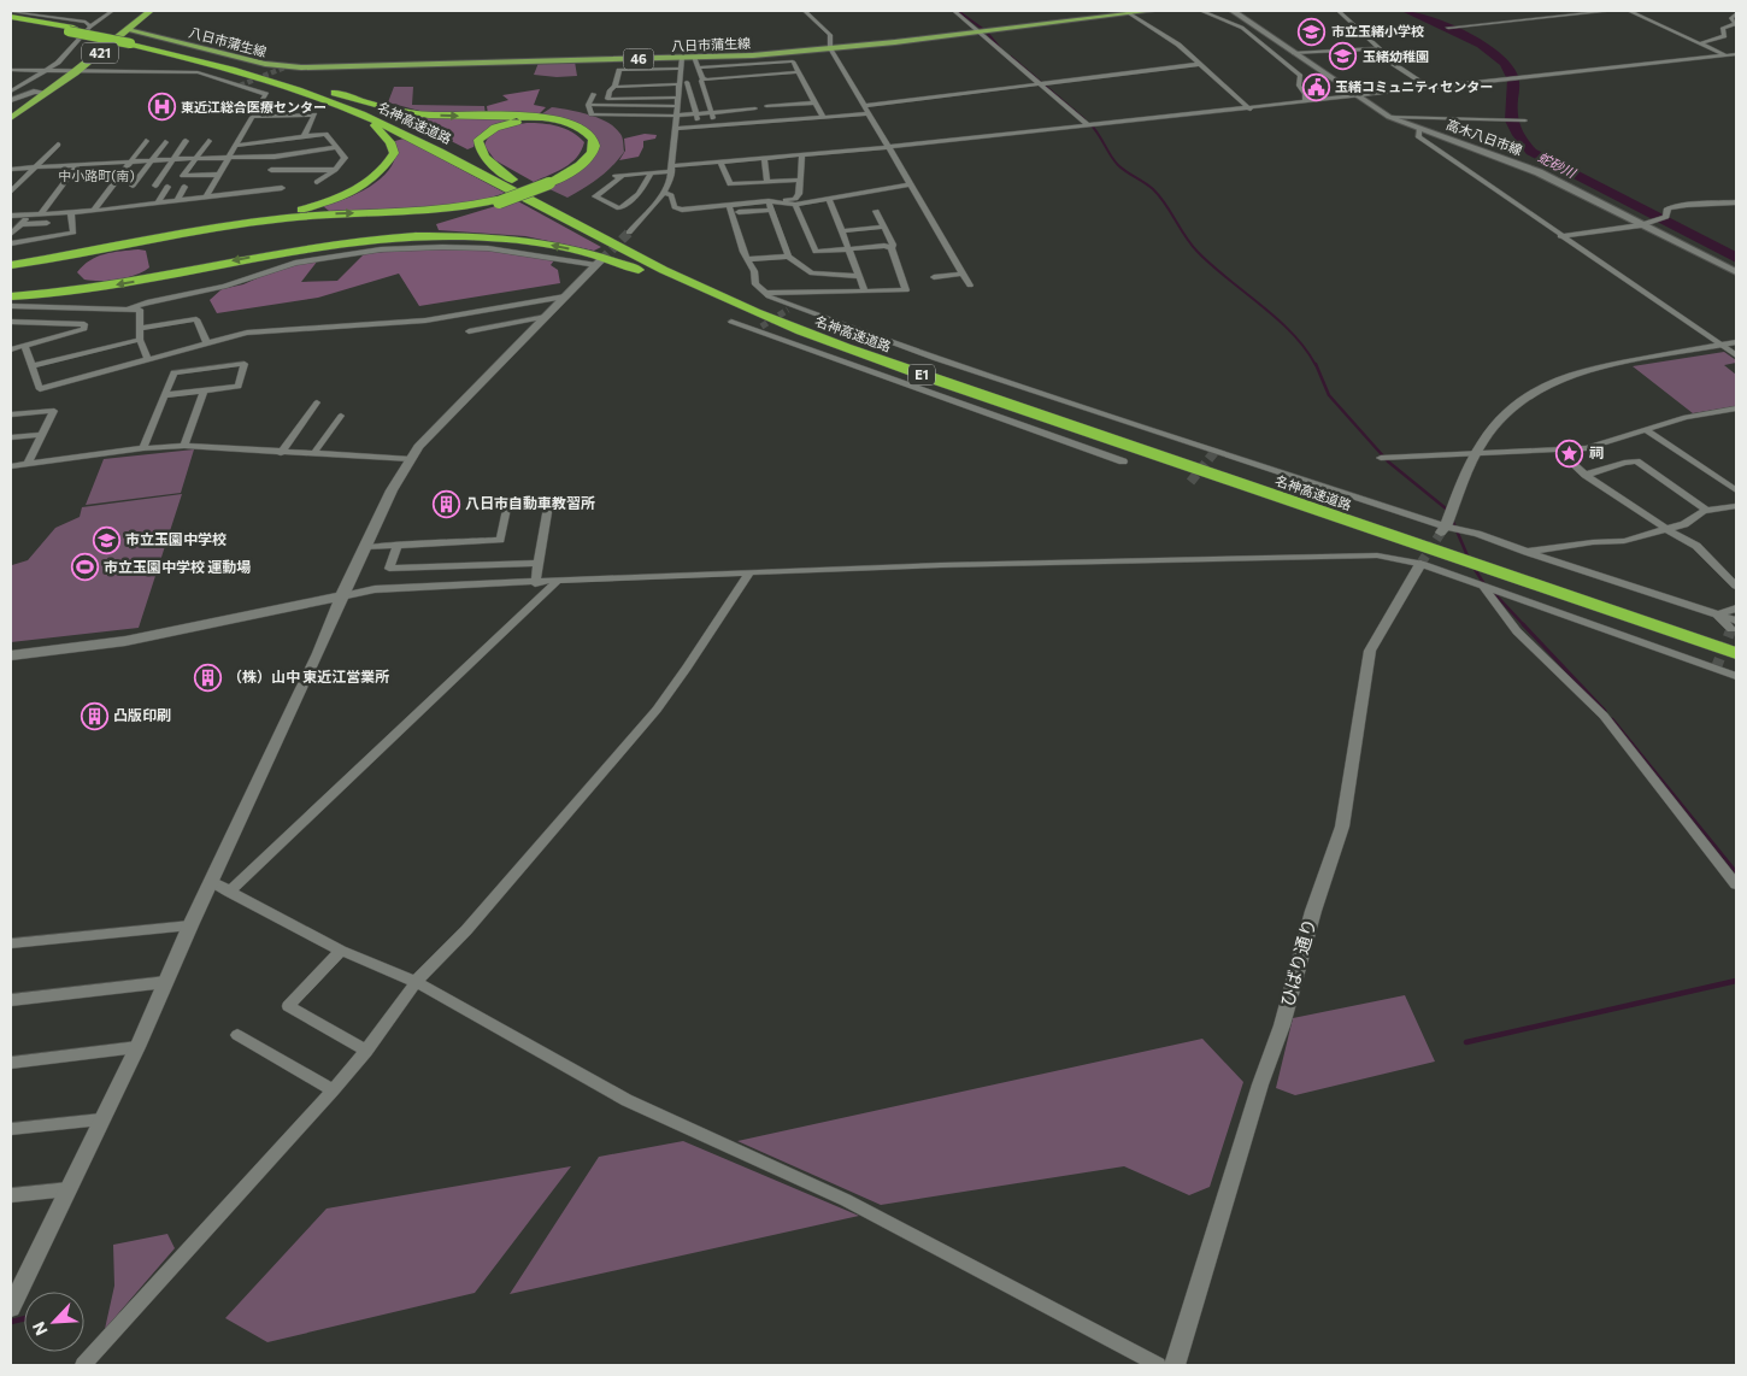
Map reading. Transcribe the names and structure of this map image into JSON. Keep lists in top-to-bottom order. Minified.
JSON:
{"streets":{"highway":["421","名神高速道路","E1"],"main road":["八日市蒲生線","46","高木八日市線"],"street":["ひばり通り"]},"crossings":[["八日市蒲生線","421"],["八日市蒲生線","名神高速道路"],["421","名神高速道路"]],"districts":["中小路町(南)"],"water":["蛇砂川"],"places":{"school or university":["市立玉緒小学校","玉緒幼稚園","市立玉園中学校"],"public building":["玉緒コミュニティセンター"],"hospital":["東近江総合医療センター"],"place":["祠"],"building":["八日市自動車教習所","（株）山中 東近江営業所","凸版印刷"],"sports":["市立玉園中学校 運動場"]},"north":"bottom left"}
